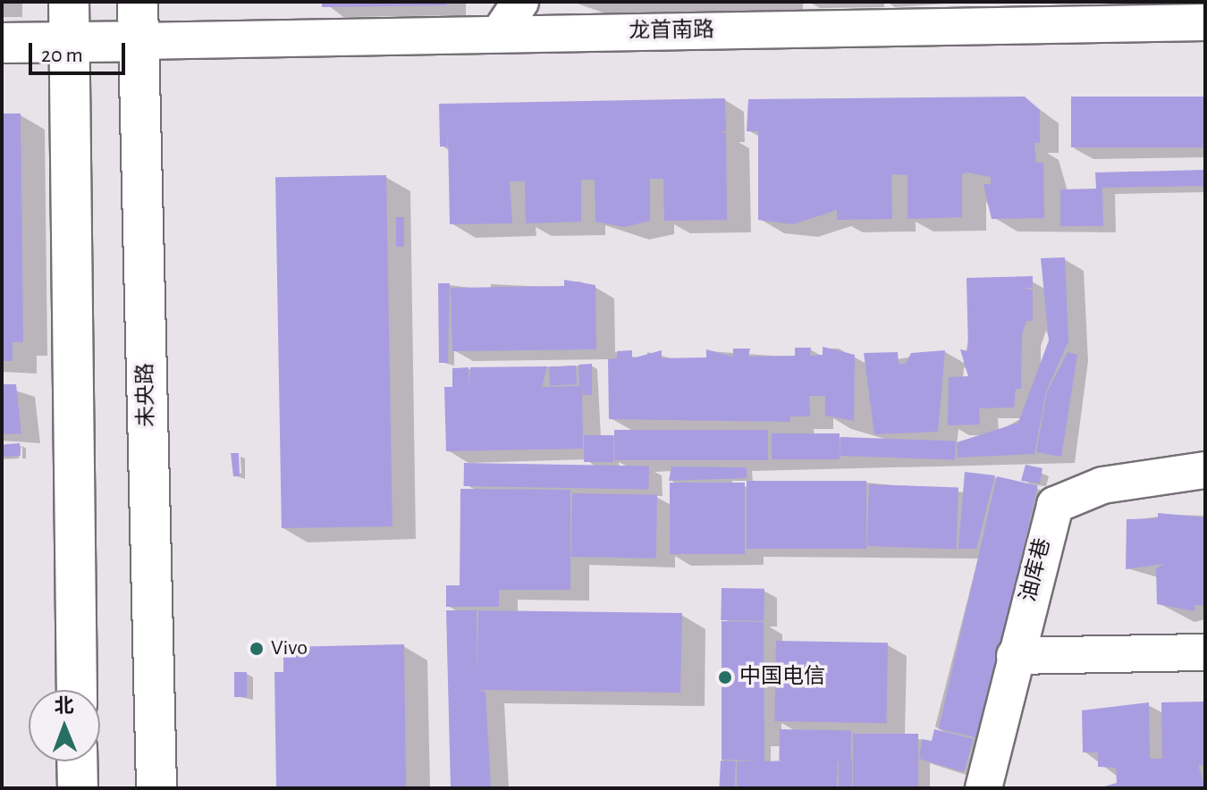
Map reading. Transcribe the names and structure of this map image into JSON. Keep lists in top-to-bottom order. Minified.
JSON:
{"streets":{"main road":["未央路"],"street":["龙首南路","油库巷"]},"crossings":[["龙首南路","未央路"]],"places":["Vivo","中国电信"],"scale_bar":"20 m","north":"top"}
